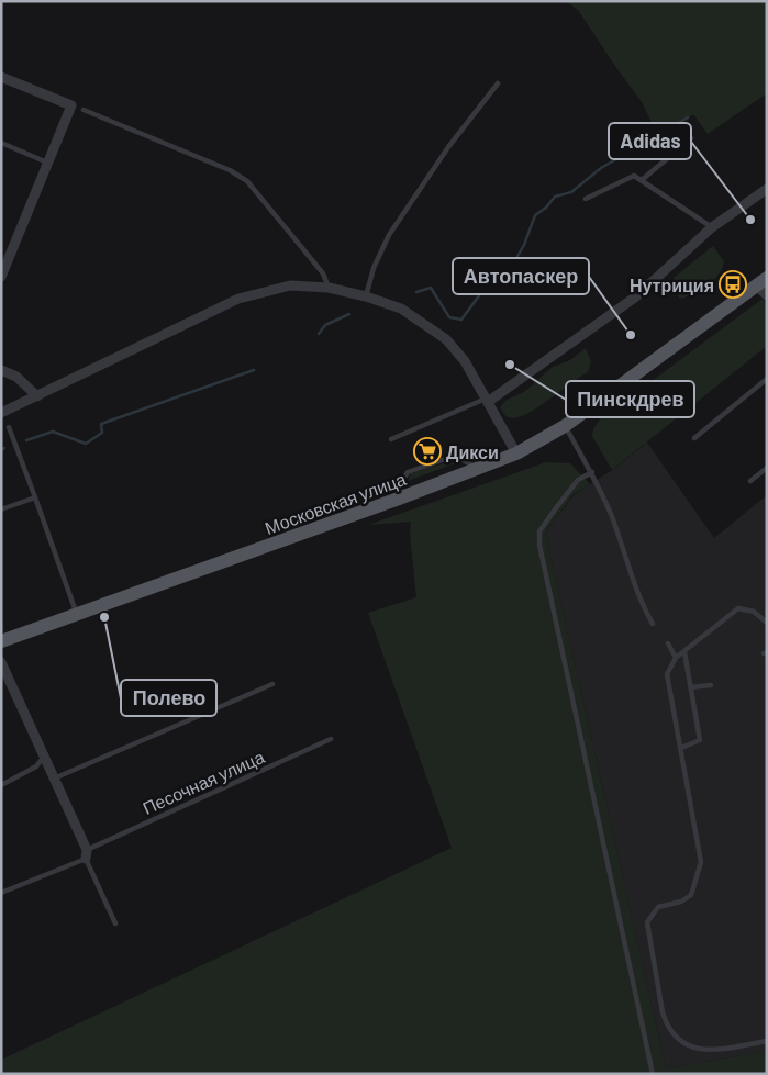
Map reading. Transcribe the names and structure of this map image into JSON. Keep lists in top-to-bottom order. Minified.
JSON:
{"streets":{"main road":["Московская улица"],"lane":["Песочная улица"]},"places":{"other":["Adidas","Автопаскер","Пинскдрев","Полево"],"bus stop":["Нутриция"],"supermarket":["Дикси"]}}
